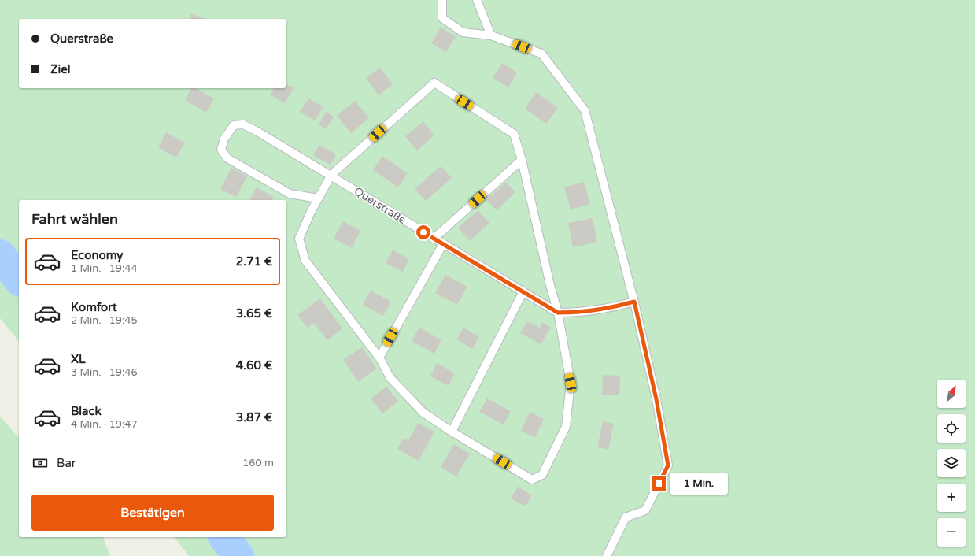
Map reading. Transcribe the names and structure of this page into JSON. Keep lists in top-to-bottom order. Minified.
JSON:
{"streets":{"lane":["Querstraße"]},"north":"top right","page":{"banner":["Querstraße","Ziel"],"heading":"Fahrt wählen","list":[{"name":"Economy","note":"1 Min. · 19:44","value":"2.71 €"},{"name":"Komfort","note":"2 Min. · 19:45","value":"3.65 €"},{"name":"XL","note":"3 Min. · 19:46","value":"4.60 €"},{"name":"Black","note":"4 Min. · 19:47","value":"3.87 €"}],"map_buttons":["+","−"],"pay":["Bar","160 m"],"bubble":"1 Min.","buttons":"Bestätigen"}}
